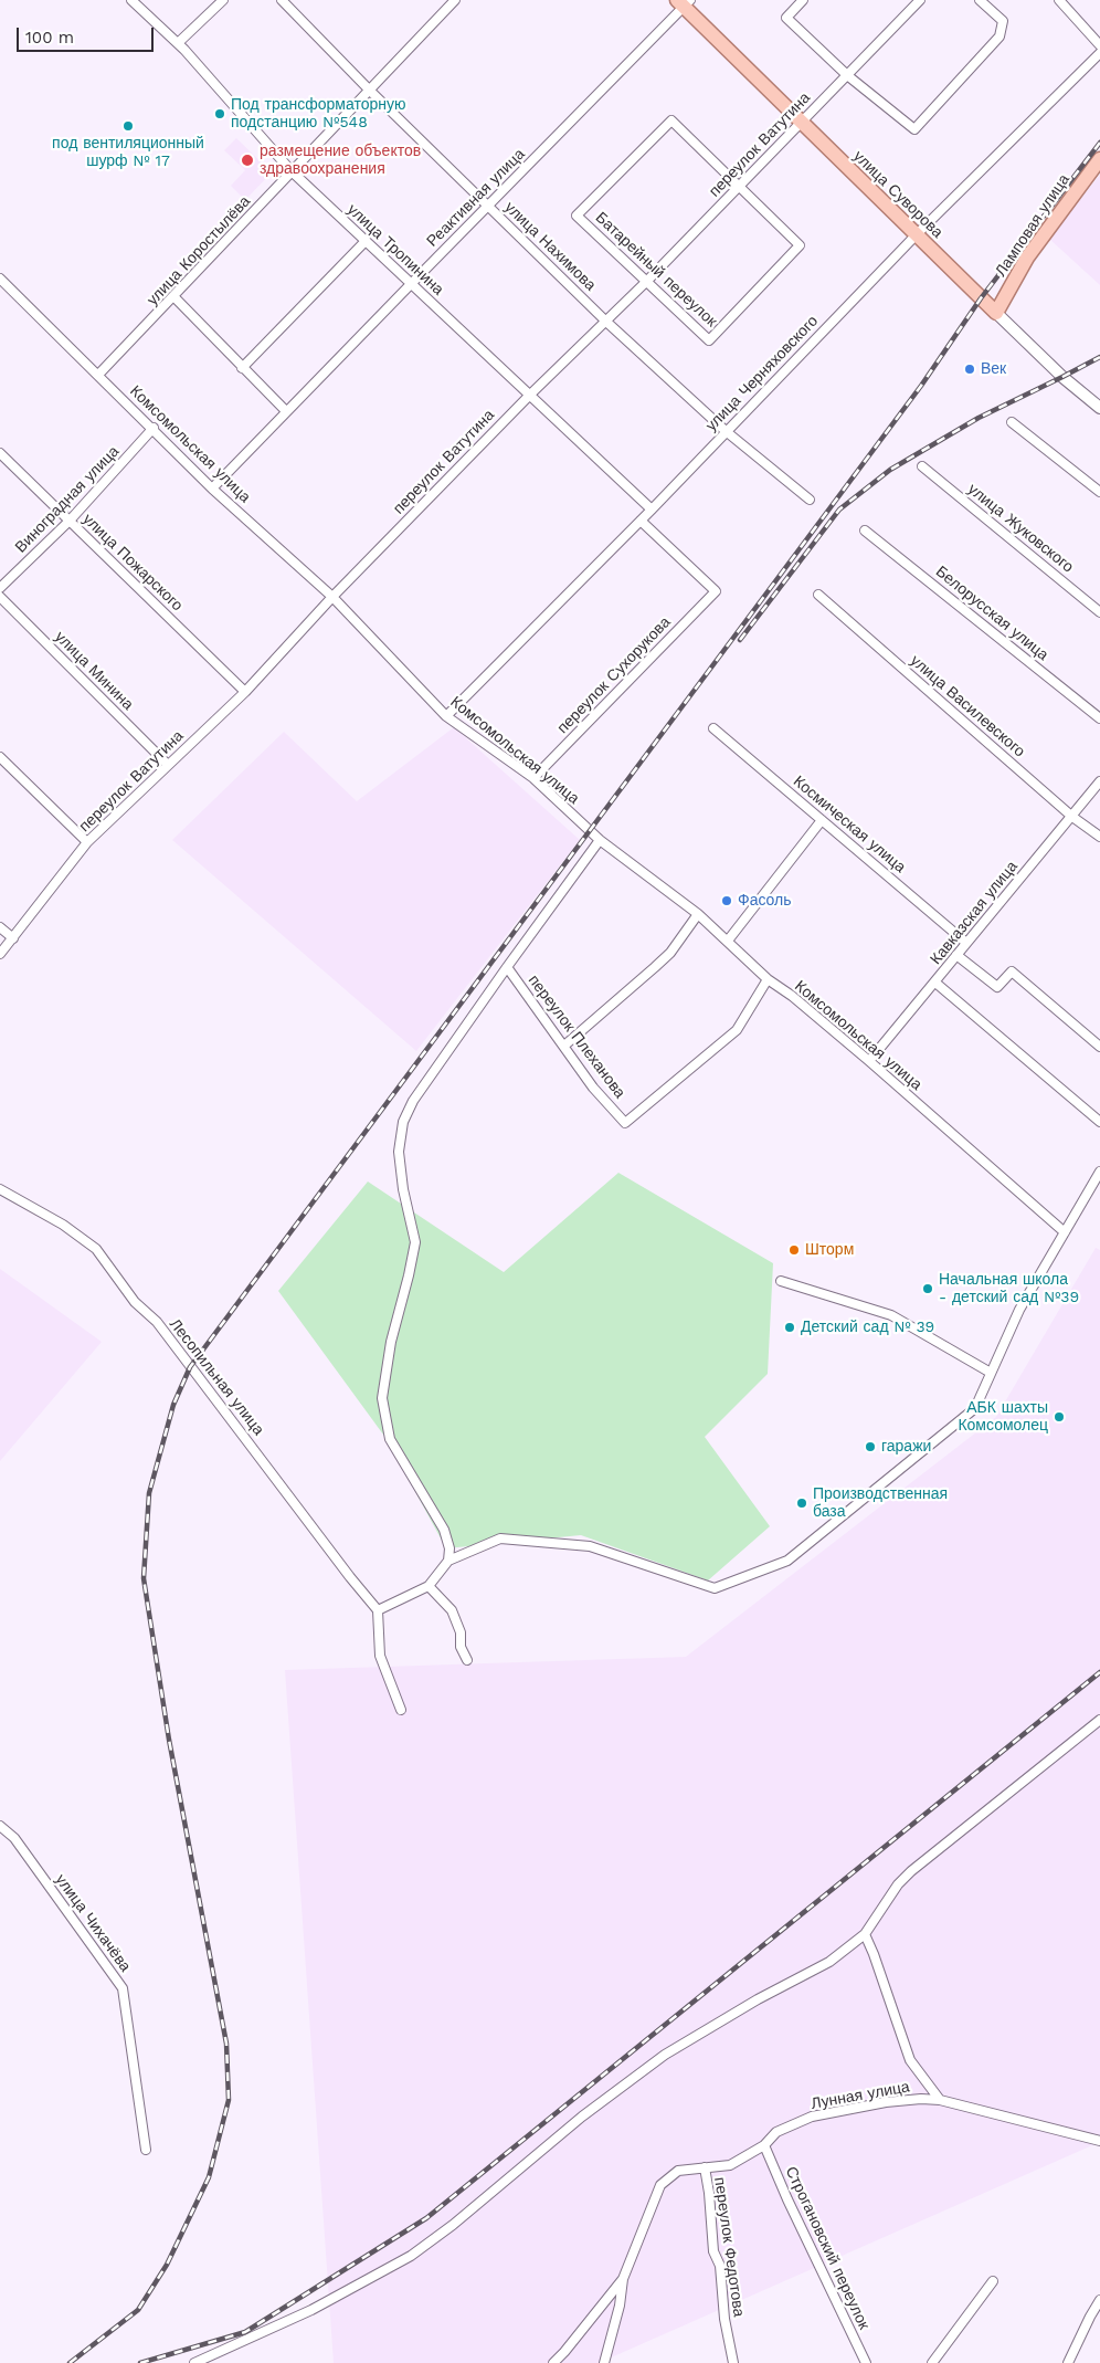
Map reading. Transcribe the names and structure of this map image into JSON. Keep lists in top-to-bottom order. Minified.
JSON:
{"streets":{"main road":["улица Суворова","Ламповая улица"],"street":["переулок Ватутина","Реактивная улица","улица Нахимова","улица Тропинина","улица Коростылёва","Батарейный переулок","улица Черняховского","Комсомольская улица","Виноградная улица","улица Жуковского","улица Пожарского","Белорусская улица","улица Минина","переулок Сухорукова","улица Василевского","Космическая улица","Кавказская улица","переулок Плеханова","Лесопильная улица","улица Чихачёва","Лунная улица","переулок Федотова","Строгановский переулок"]},"crossings":[["переулок Ватутина","улица Суворова"],["переулок Ватутина","улица Нахимова"],["переулок Ватутина","улица Тропинина"],["переулок Ватутина","Батарейный переулок"],["переулок Ватутина","Комсомольская улица"],["переулок Ватутина","улица Пожарского"],["переулок Ватутина","улица Минина"],["улица Суворова","Реактивная улица"],["улица Суворова","Ламповая улица"],["улица Суворова","улица Черняховского"],["Реактивная улица","улица Нахимова"],["Реактивная улица","улица Тропинина"],["Реактивная улица","Комсомольская улица"],["улица Нахимова","улица Коростылёва"],["улица Нахимова","улица Черняховского"],["улица Тропинина","улица Коростылёва"],["улица Тропинина","улица Черняховского"],["улица Коростылёва","Комсомольская улица"],["улица Черняховского","Комсомольская улица"],["улица Черняховского","переулок Сухорукова"],["Комсомольская улица","Виноградная улица"],["Комсомольская улица","переулок Сухорукова"],["Комсомольская улица","Кавказская улица"],["Комсомольская улица","переулок Плеханова"],["Виноградная улица","улица Пожарского"],["улица Василевского","Кавказская улица"],["Космическая улица","Кавказская улица"],["Лунная улица","переулок Федотова"],["Лунная улица","Строгановский переулок"]],"places":["Под трансформаторную подстанцию №548","под вентиляционный шурф № 17","размещение объектов здравоохранения","Век","Фасоль","Шторм","Начальная школа - детский сад №39","Детский сад № 39","АБК шахты Комсомолец","гаражи","Производственная база"],"scale_bar":"100 m"}
